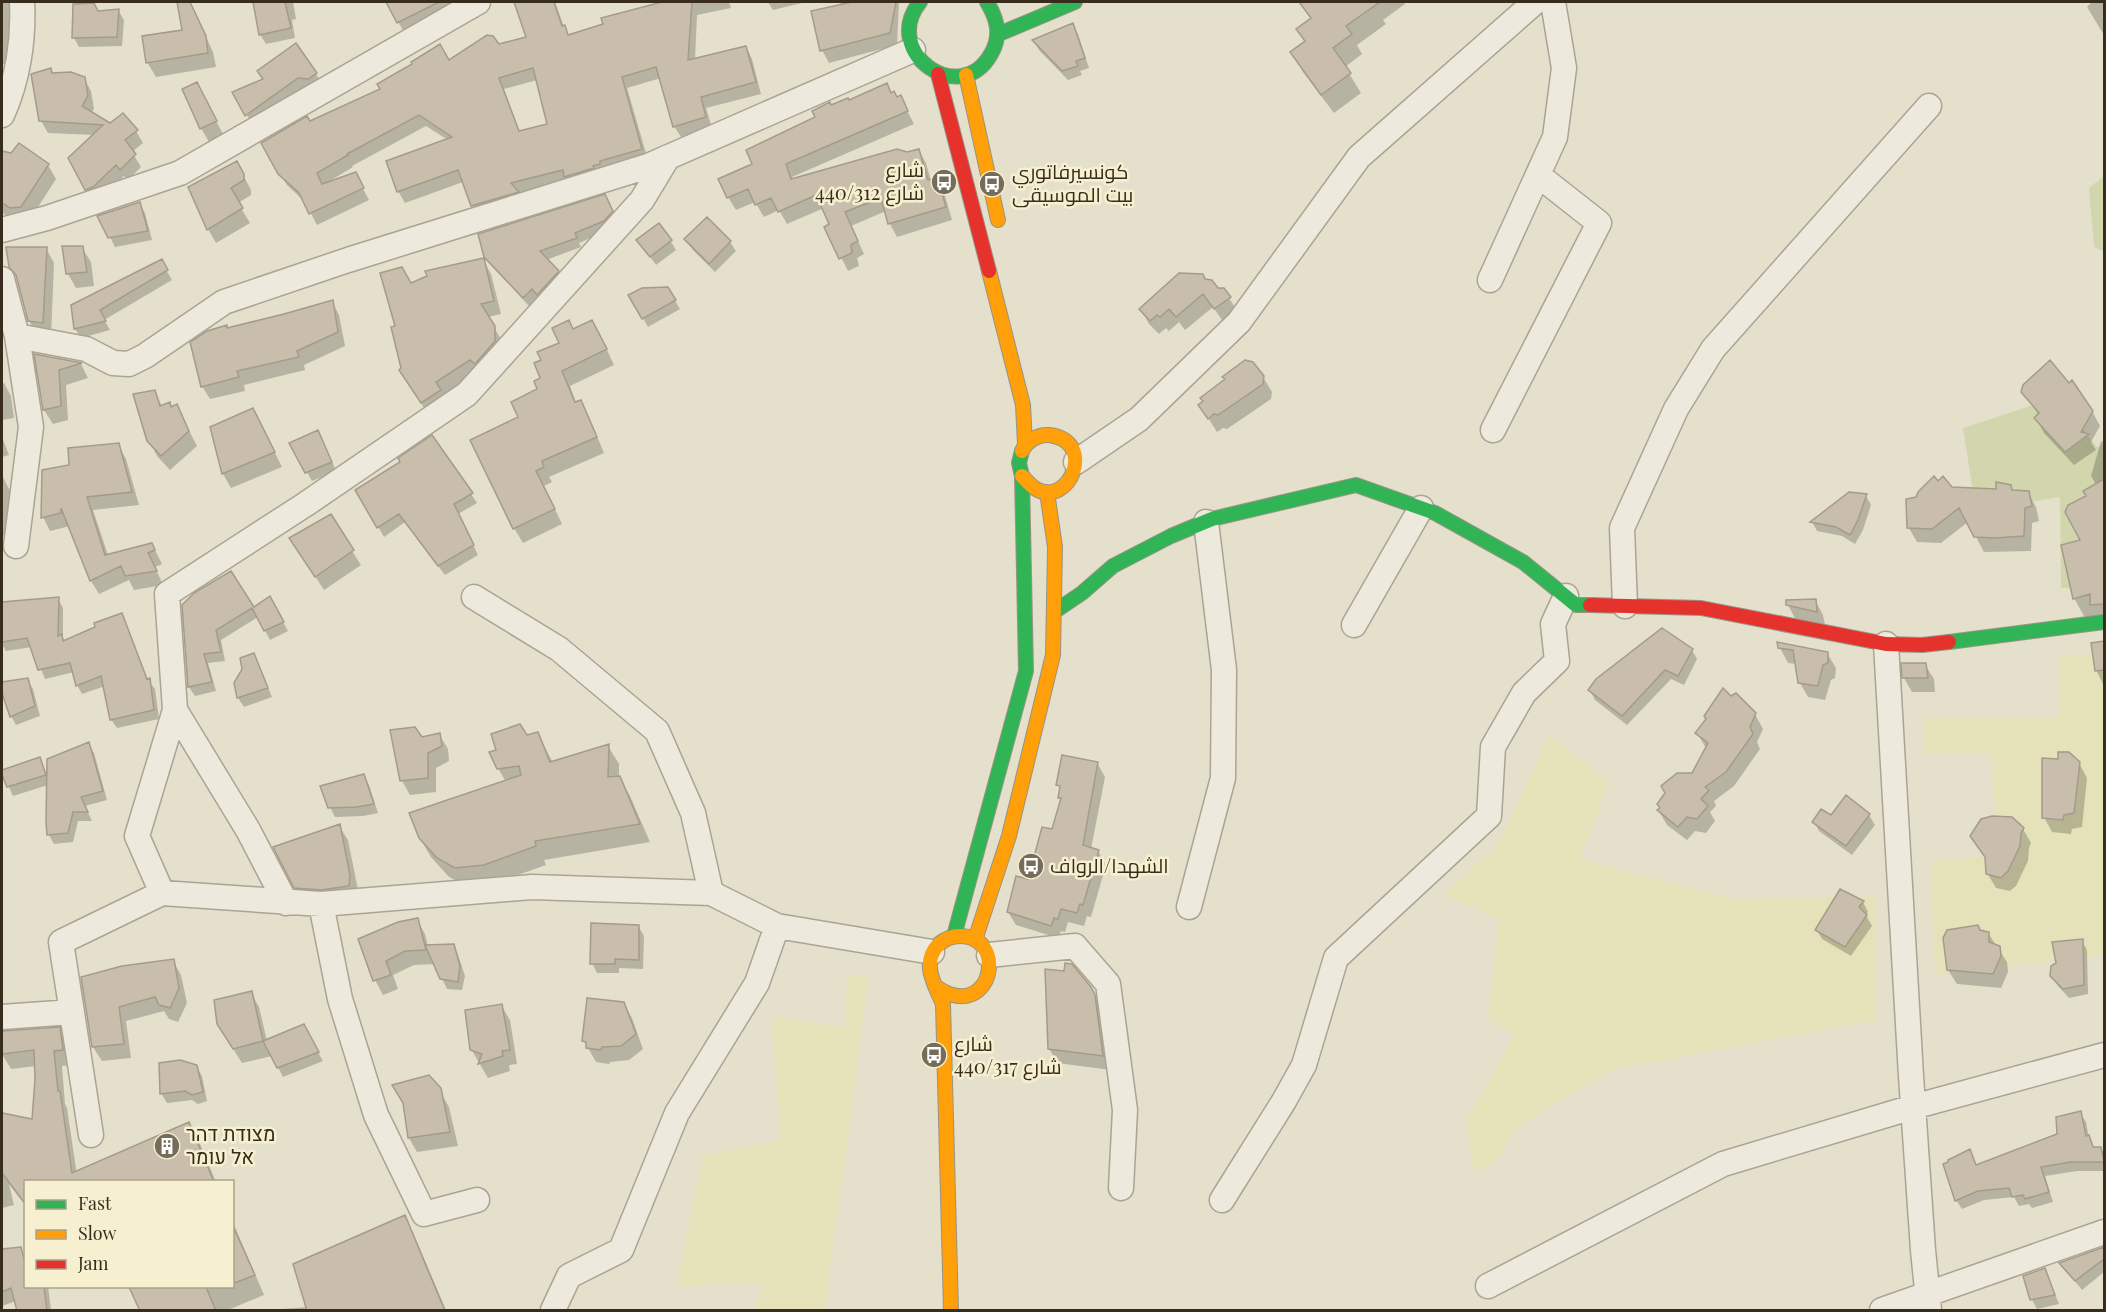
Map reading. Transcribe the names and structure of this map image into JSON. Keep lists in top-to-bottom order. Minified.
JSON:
{"places":{"bus stop":["شارع 440/شارع 312","كونسيرفاتوري بيت الموسيقى","الشهدا/الرواف","شارع 440/شارع 317"],"building":["מצודת דהר אל עומר"]},"legend":["Fast","Slow","Jam"]}
